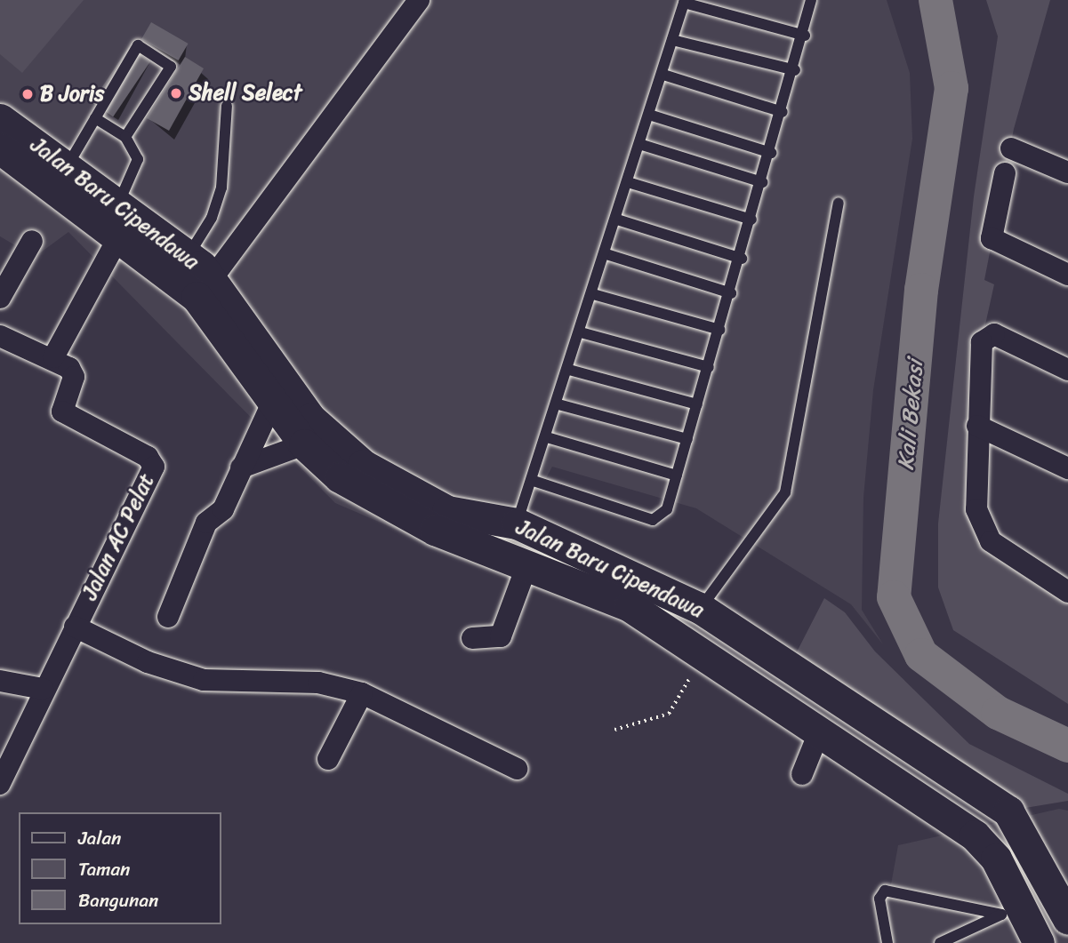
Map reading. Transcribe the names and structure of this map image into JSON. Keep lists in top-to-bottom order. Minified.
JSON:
{"streets":{"main road":["Jalan Baru Cipendawa"],"street":["Jalan AC Pelat"]},"water":["Kali Bekasi"],"places":["Shell Select","B Joris"],"legend":["Jalan","Taman","Bangunan"]}
